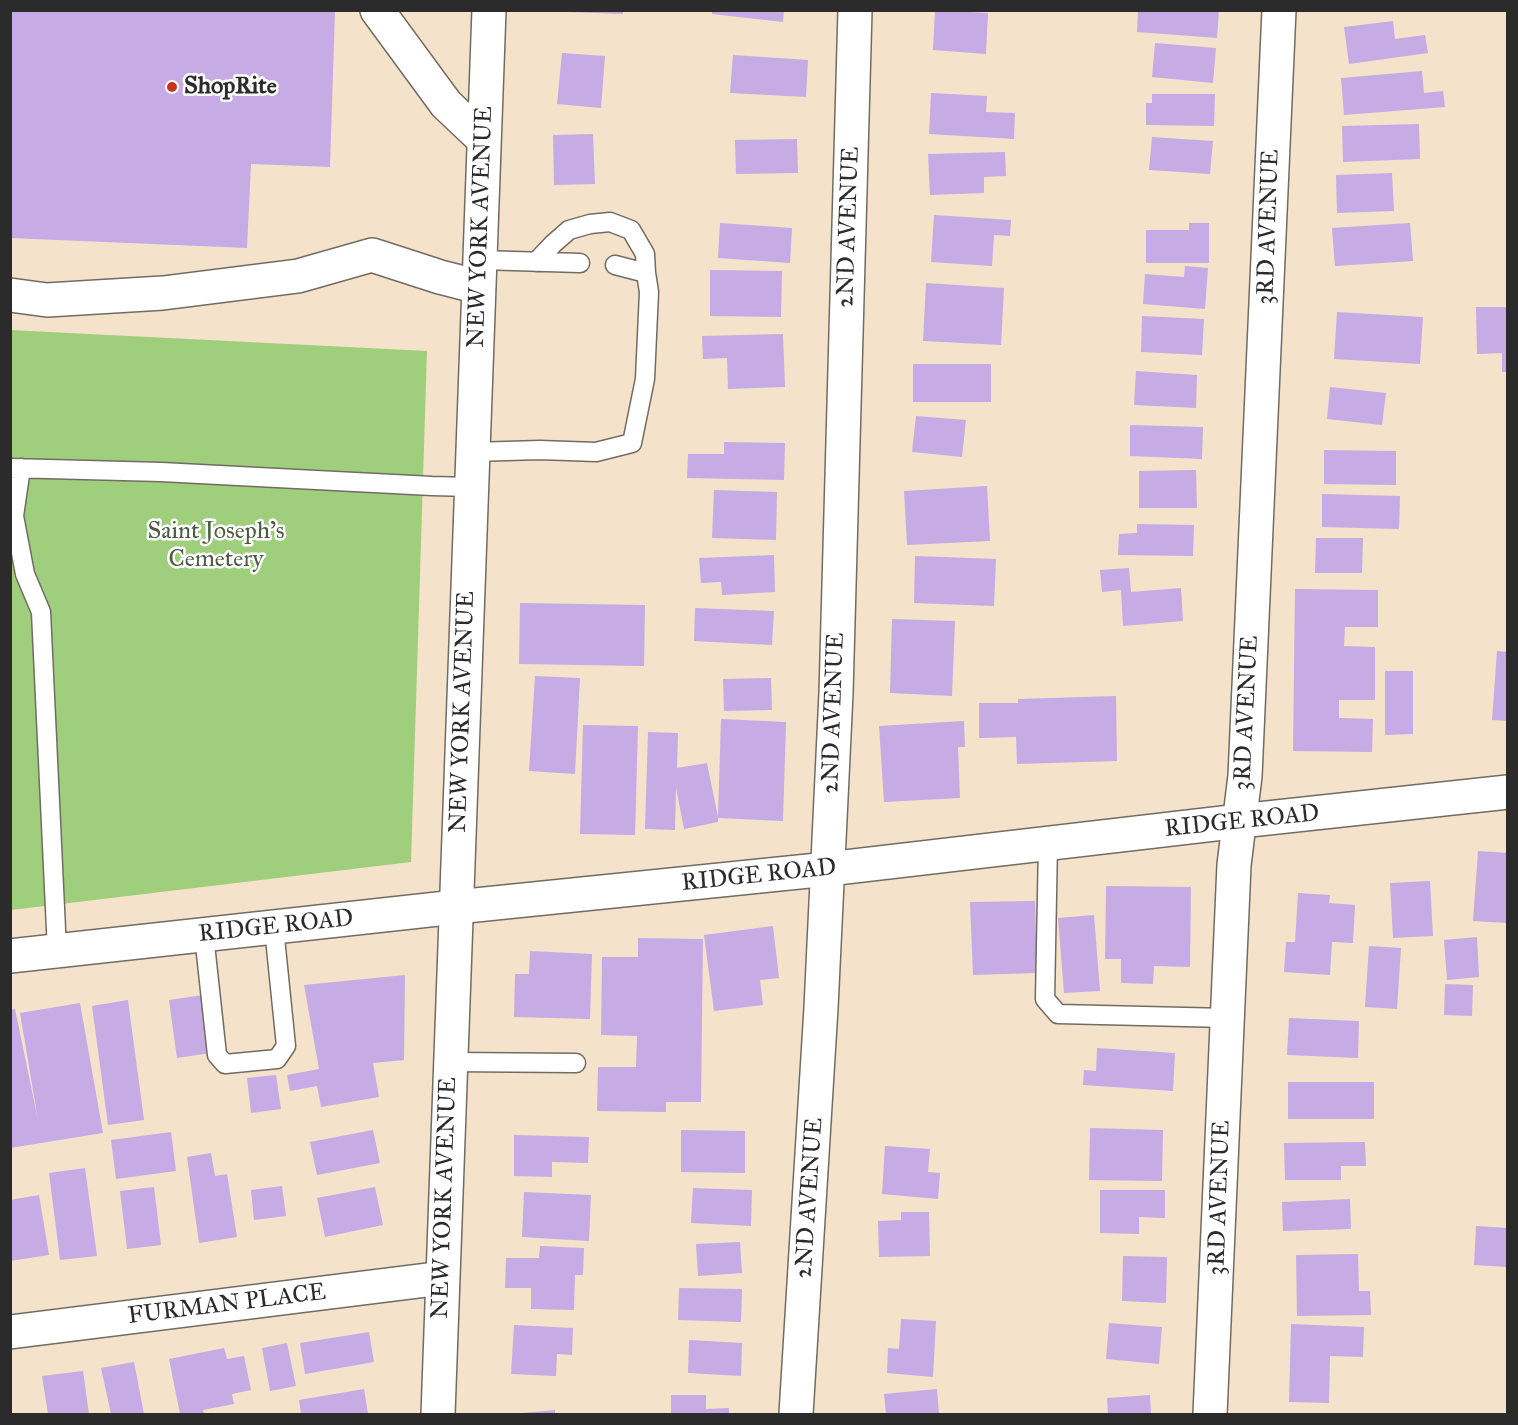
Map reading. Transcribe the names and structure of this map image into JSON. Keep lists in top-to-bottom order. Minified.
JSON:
{"streets":{"street":["NEW YORK AVENUE","2ND AVENUE","3RD AVENUE","RIDGE ROAD","FURMAN PLACE"]},"crossings":[["NEW YORK AVENUE","RIDGE ROAD"],["NEW YORK AVENUE","FURMAN PLACE"],["2ND AVENUE","RIDGE ROAD"],["3RD AVENUE","RIDGE ROAD"]],"parks":["Saint Joseph's Cemetery"],"places":["ShopRite"]}
